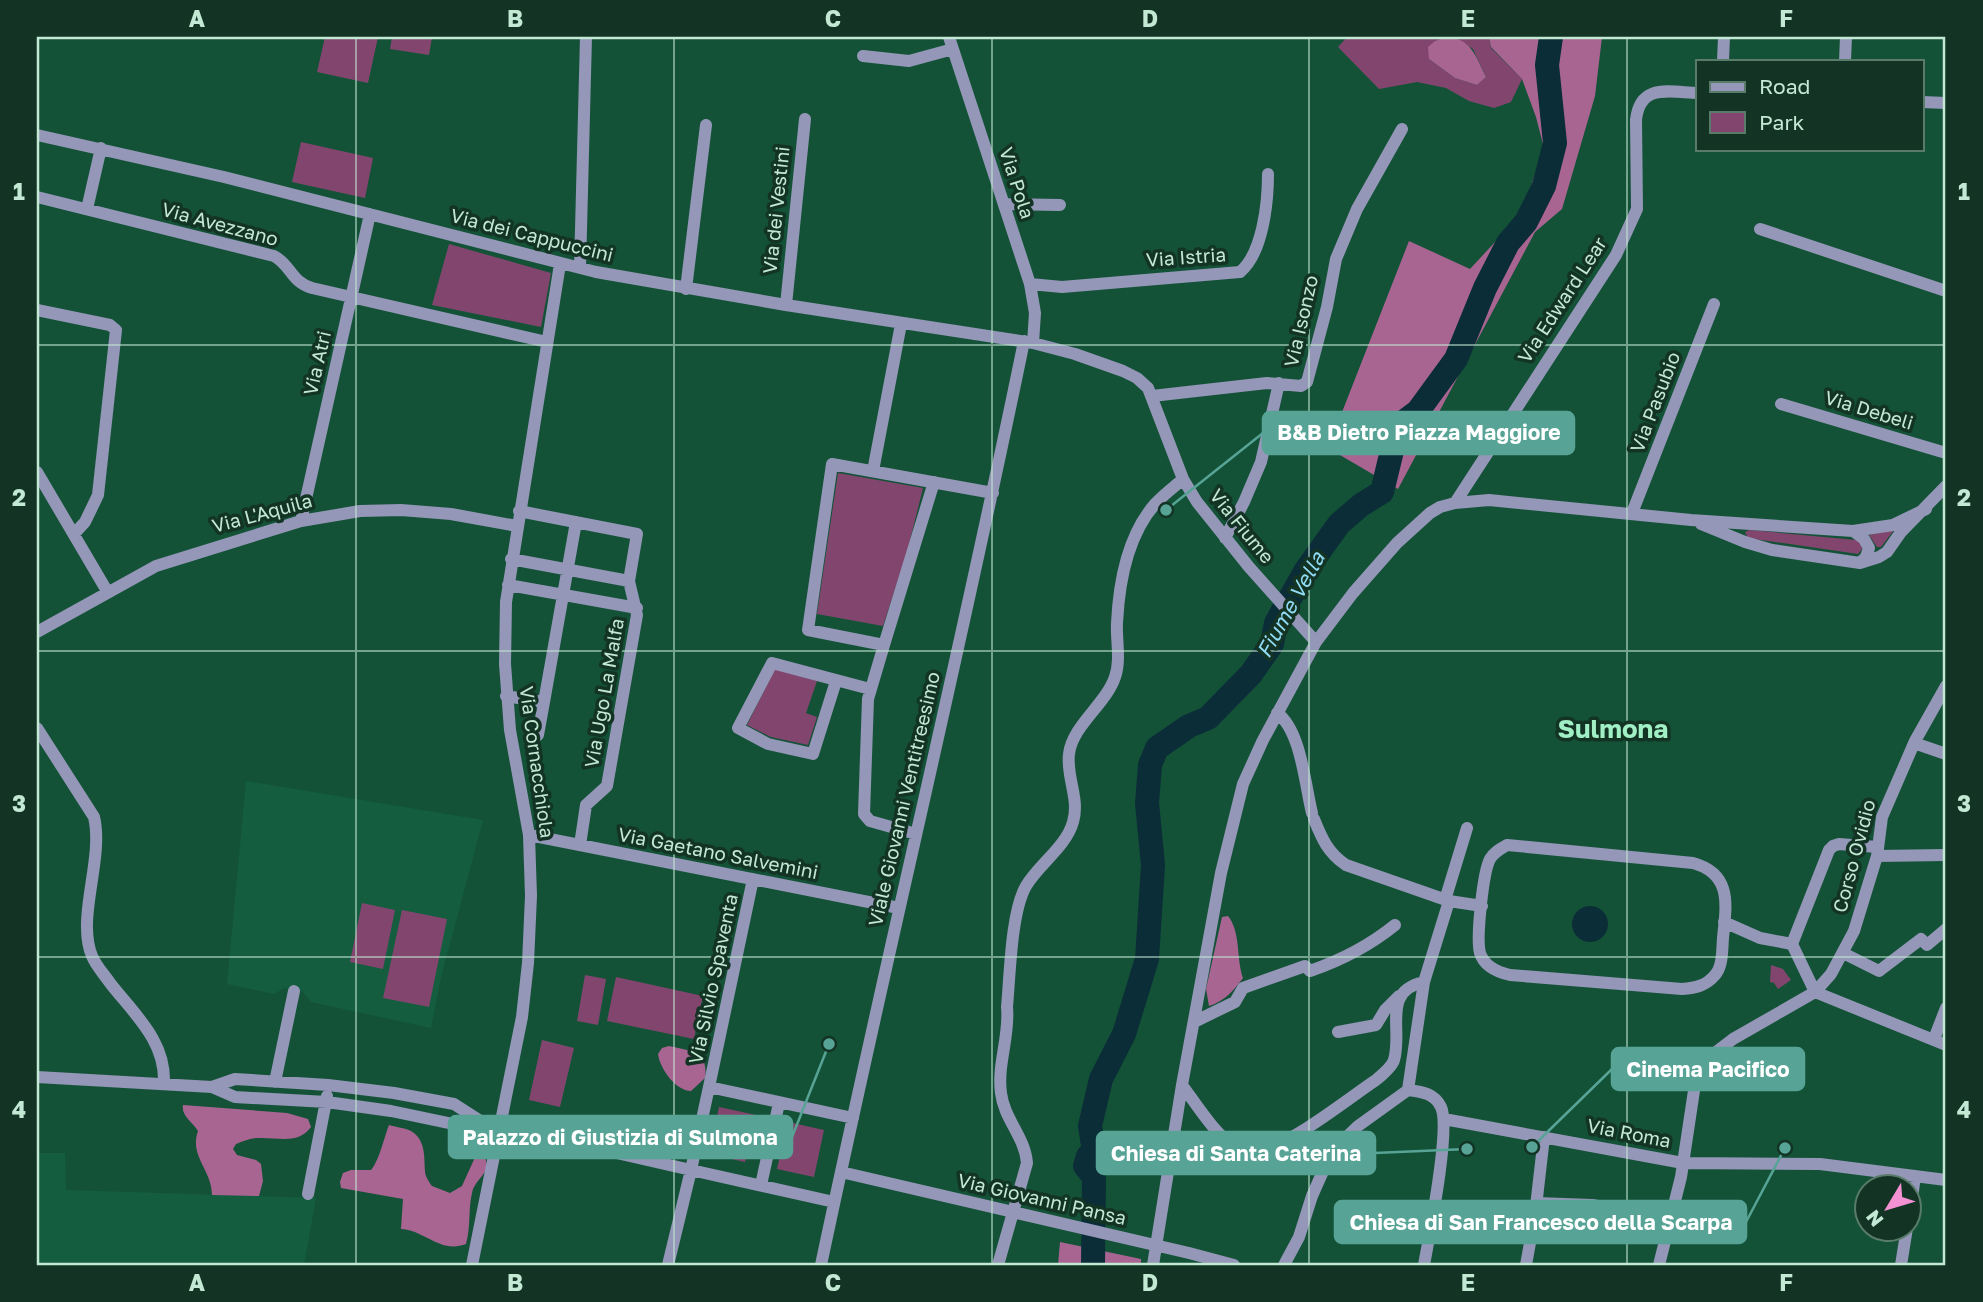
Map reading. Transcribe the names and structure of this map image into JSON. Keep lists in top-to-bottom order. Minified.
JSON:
{"streets":{"street":["Via Pola","Via dei Vestini","Via Avezzano","Via dei Cappuccini","Via Istria","Via Edward Lear","Via Isonzo","Via Atri","Via Pasubio","Via Debeli","Via L'Aquila","Via Fiume","Via Ugo La Malfa","Via Cornacchiola","Viale Giovanni Ventitreesimo","Via Gaetano Salvemini","Corso Ovidio","Via Silvio Spaventa","Via Roma","Via Giovanni Pansa"]},"crossings":[["Via Pola","Via dei Cappuccini"],["Via Pola","Via Istria"],["Via Pola","Via Fiume"],["Via Pola","Viale Giovanni Ventitreesimo"],["Via dei Vestini","Via dei Cappuccini"],["Via Avezzano","Via Atri"],["Via Avezzano","Via Cornacchiola"],["Via dei Cappuccini","Via Atri"],["Via dei Cappuccini","Via Fiume"],["Via dei Cappuccini","Via Cornacchiola"],["Via dei Cappuccini","Viale Giovanni Ventitreesimo"],["Via Isonzo","Via Fiume"],["Via Atri","Via L'Aquila"],["Via L'Aquila","Via Cornacchiola"],["Via Fiume","Viale Giovanni Ventitreesimo"],["Via Ugo La Malfa","Via Gaetano Salvemini"],["Via Cornacchiola","Via Gaetano Salvemini"],["Viale Giovanni Ventitreesimo","Via Gaetano Salvemini"],["Viale Giovanni Ventitreesimo","Via Giovanni Pansa"],["Via Gaetano Salvemini","Via Silvio Spaventa"],["Corso Ovidio","Via Roma"]],"districts":["Sulmona"],"water":["Fiume Vella"],"places":["B&B Dietro Piazza Maggiore","Palazzo di Giustizia di Sulmona","Cinema Pacifico","Chiesa di San Francesco della Scarpa","Chiesa di Santa Caterina"],"legend":["Road","Park"],"north":"bottom left","grid":{"columns":["A","B","C","D","E","F"],"rows":["1","2","3","4"]}}
